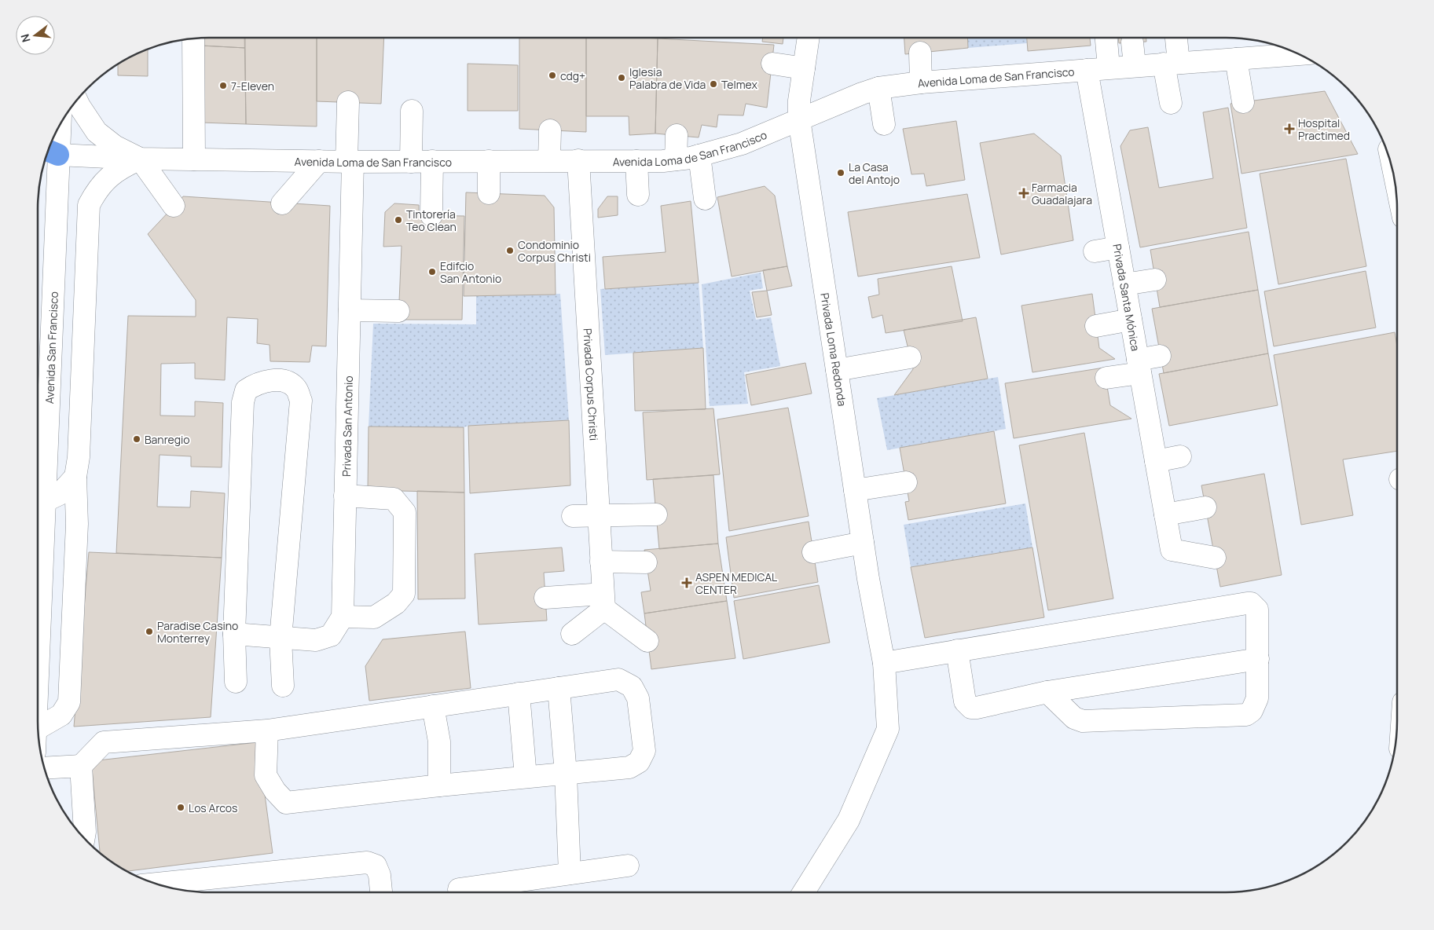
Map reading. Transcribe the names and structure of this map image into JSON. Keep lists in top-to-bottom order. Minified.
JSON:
{"streets":{"street":["Avenida Loma de San Francisco","Privada Santa Mónica","Avenida San Francisco","Privada Loma Redonda","Privada Corpus Christi","Privada San Antonio"]},"crossings":[["Avenida Loma de San Francisco","Privada Santa Mónica"],["Avenida Loma de San Francisco","Avenida San Francisco"],["Avenida Loma de San Francisco","Privada Loma Redonda"],["Avenida Loma de San Francisco","Privada Corpus Christi"],["Avenida Loma de San Francisco","Privada San Antonio"]],"places":{"other":["cdg+","Iglesia Palabra de Vida","Telmex","7-Eleven","La Casa del Antojo","Tintorería Teo Clean","Condominio Corpus Christi","Edifcio San Antonio","Banregio","Paradise Casino Monterrey","Los Arcos"],"health":["Hospital Practimed","Farmacia Guadalajara","ASPEN MEDICAL CENTER"]},"north":"left"}
